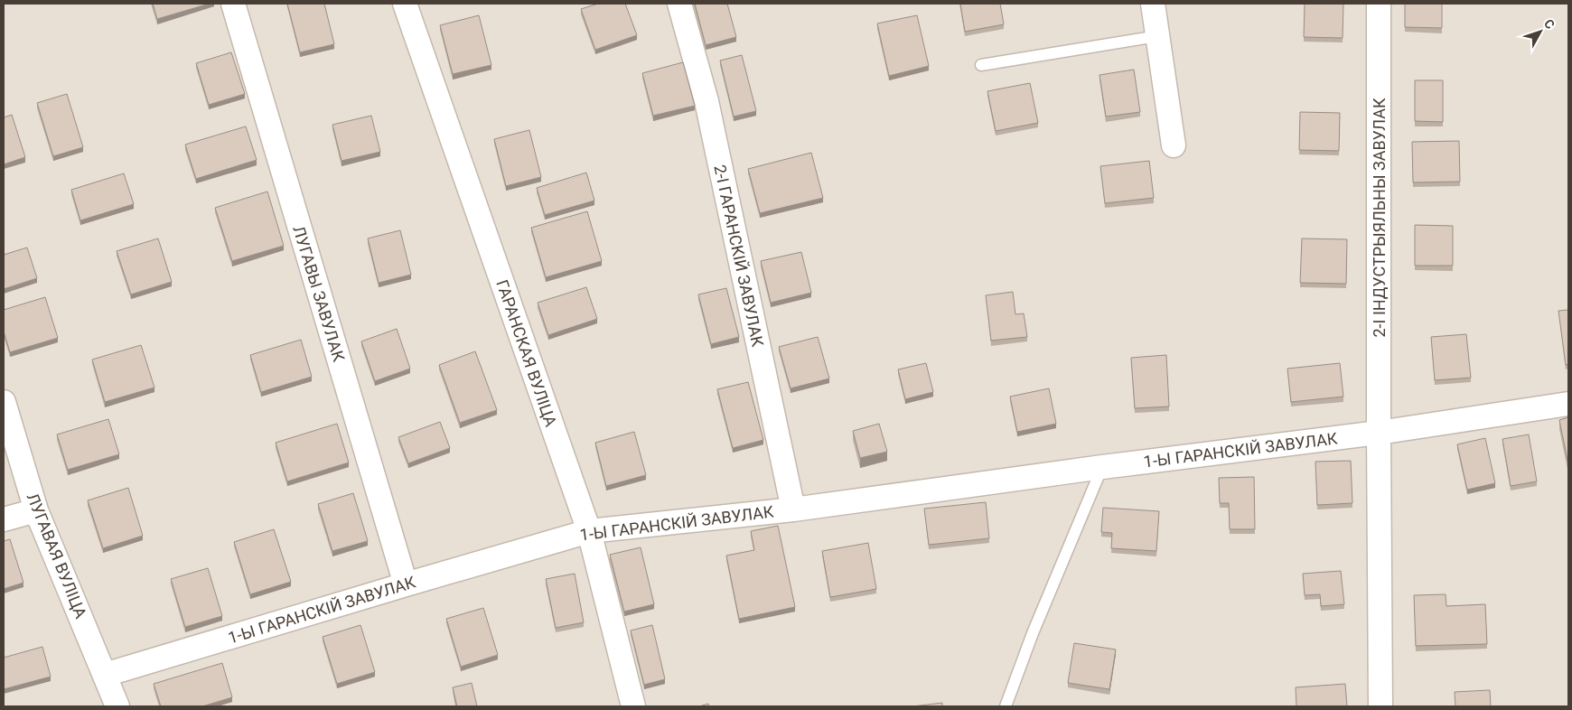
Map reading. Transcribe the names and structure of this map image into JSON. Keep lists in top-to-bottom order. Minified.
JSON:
{"streets":{"street":["2-І ІНДУСТРЫЯЛЬНЫ ЗАВУЛАК","2-І ГАРАНСКІЙ ЗАВУЛАК","ЛУГАВЫ ЗАВУЛАК","ГАРАНСКАЯ ВУЛІЦА","1-Ы ГАРАНСКІЙ ЗАВУЛАК","ЛУГАВАЯ ВУЛІЦА"]},"crossings":[["2-І ІНДУСТРЫЯЛЬНЫ ЗАВУЛАК","1-Ы ГАРАНСКІЙ ЗАВУЛАК"],["2-І ГАРАНСКІЙ ЗАВУЛАК","1-Ы ГАРАНСКІЙ ЗАВУЛАК"],["ЛУГАВЫ ЗАВУЛАК","1-Ы ГАРАНСКІЙ ЗАВУЛАК"],["ГАРАНСКАЯ ВУЛІЦА","1-Ы ГАРАНСКІЙ ЗАВУЛАК"],["1-Ы ГАРАНСКІЙ ЗАВУЛАК","ЛУГАВАЯ ВУЛІЦА"]],"north":"top right"}
